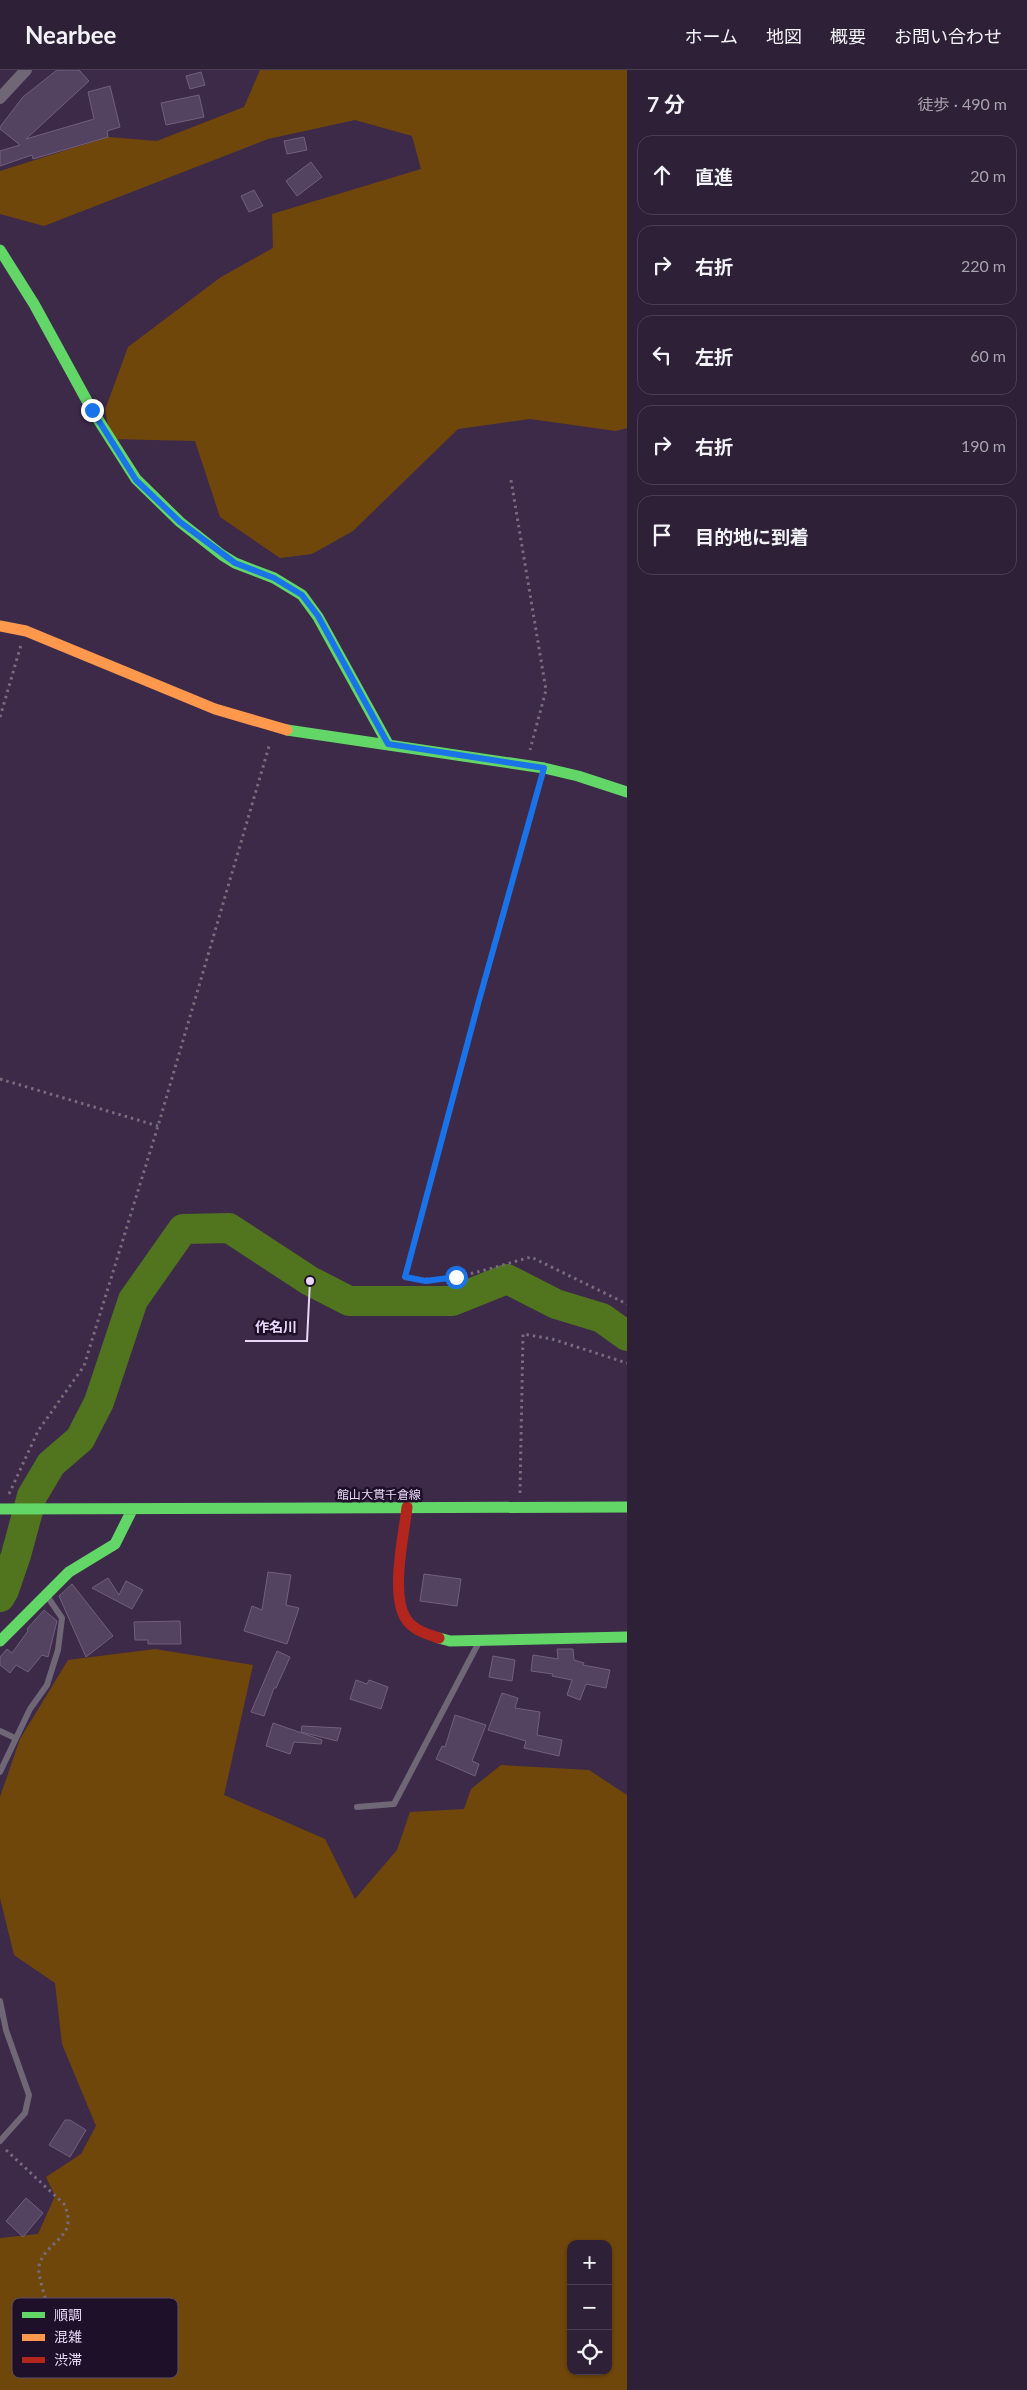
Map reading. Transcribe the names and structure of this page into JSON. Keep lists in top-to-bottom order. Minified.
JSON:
{"streets":{"street":["館山大貫千倉線"]},"places":["作名川"],"legend":["順調","混雑","渋滞"],"page":{"header":"Nearbee","nav":["ホーム","地図","概要","お問い合わせ"],"heading":["7 分","徒歩 · 490 m"],"list":[["直進","20 m"],["右折","220 m"],["左折","60 m"],["右折","190 m"],"目的地に到着"],"map_buttons":["+","−"]}}
